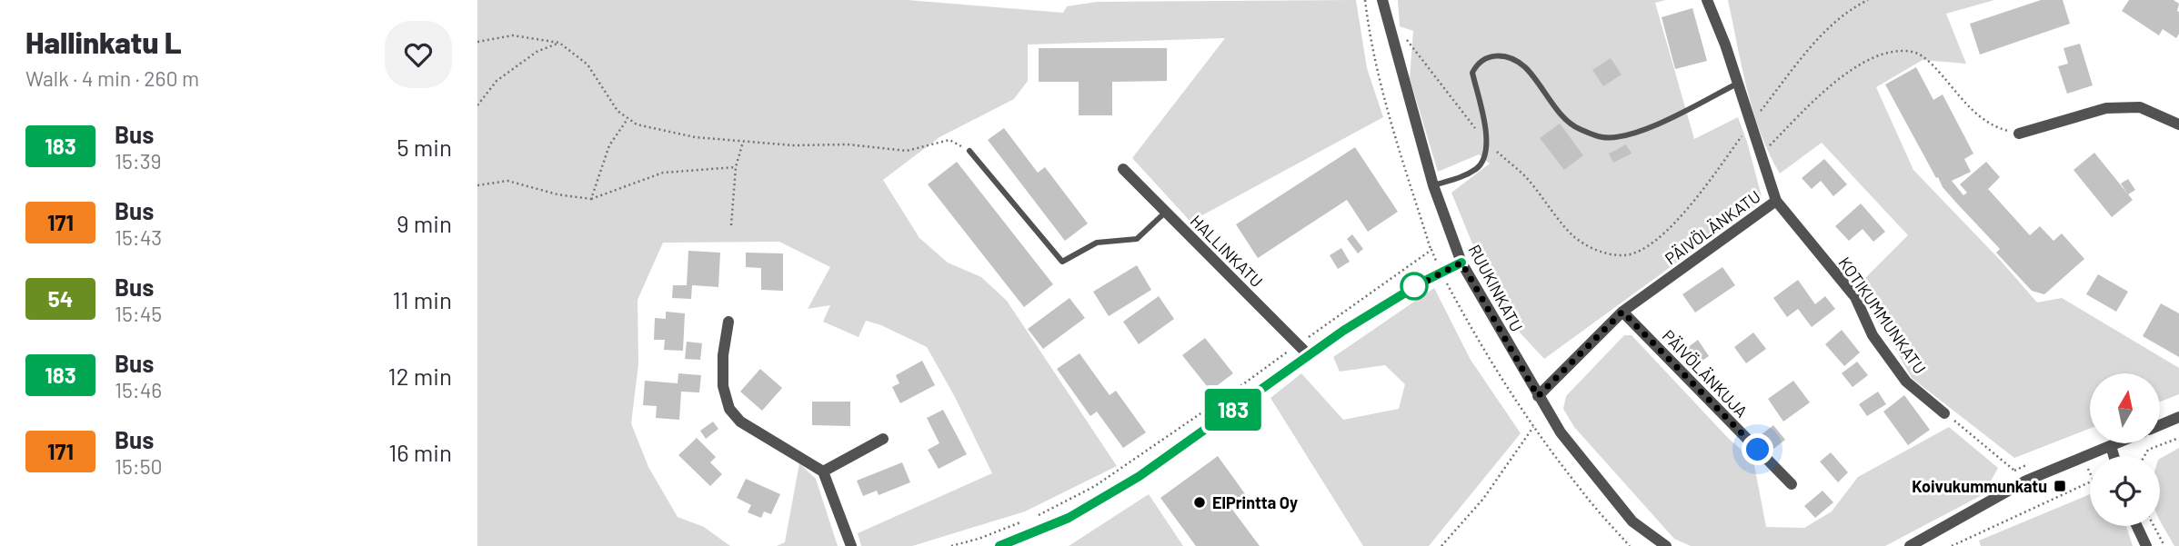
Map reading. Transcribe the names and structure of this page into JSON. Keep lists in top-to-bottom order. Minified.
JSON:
{"streets":{"street":["PÄIVÖLÄNKATU","HALLINKATU","RUUKINKATU","KOTIKUMMUNKATU","PÄIVÖLÄNKUJA"]},"crossings":[["PÄIVÖLÄNKATU","RUUKINKATU"],["PÄIVÖLÄNKATU","KOTIKUMMUNKATU"],["PÄIVÖLÄNKATU","PÄIVÖLÄNKUJA"]],"places":{"transit":["Koivukummunkatu"],"other":["ElPrintta Oy"]},"lines":["bus line 183"],"north":"top","page":{"heading":["Hallinkatu L","Walk · 4 min · 260 m"],"on_map":"183","list":[{"mark":"183","name":"Bus","note":"15:39","value":"5 min"},{"mark":"171","name":"Bus","note":"15:43","value":"9 min"},{"mark":"54","name":"Bus","note":"15:45","value":"11 min"},{"mark":"183","name":"Bus","note":"15:46","value":"12 min"},{"mark":"171","name":"Bus","note":"15:50","value":"16 min"}]}}
